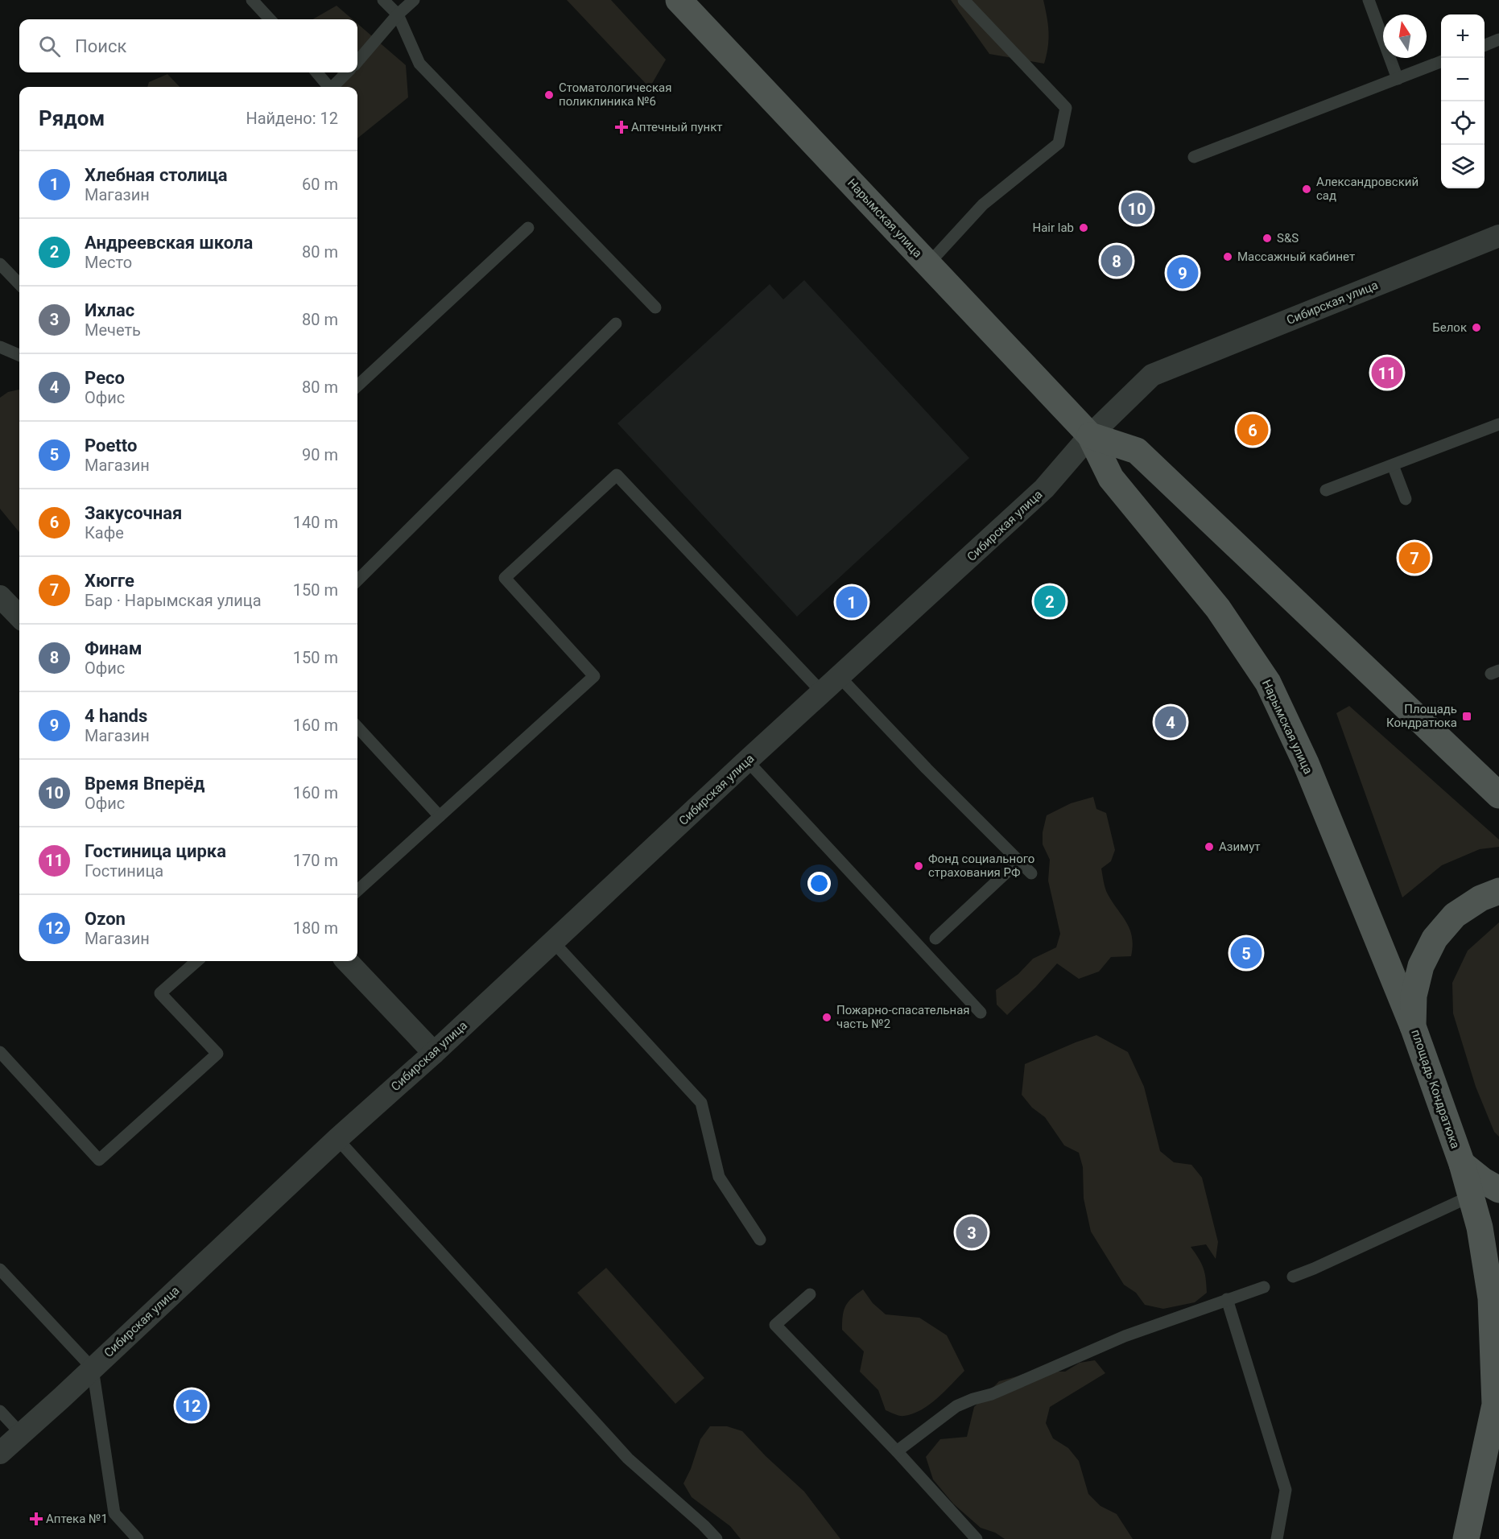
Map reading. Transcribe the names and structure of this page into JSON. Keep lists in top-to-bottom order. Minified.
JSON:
{"streets":{"main road":["Нарымская улица","площадь Кондратюка"],"street":["Сибирская улица"]},"crossings":[["Нарымская улица","Сибирская улица"],["Нарымская улица","площадь Кондратюка"]],"places":{"other":["Стоматологическая поликлиника №6","Александровский сад","Hair lab","S&S","Массажный кабинет","Белок","Азимут","Фонд социального страхования РФ","Пожарно-спасательная часть №2"],"health":["Аптечный пункт","Аптека №1"],"transit":["Площадь Кондратюка"]},"north":"top","page":{"map_buttons":["+","−"],"search":"Поиск","heading":["Рядом","Найдено: 12"],"list":[{"mark":"1","name":"Хлебная столица","note":"Магазин","value":"60 m"},{"mark":"2","name":"Андреевская школа","note":"Место","value":"80 m"},{"mark":"3","name":"Ихлас","note":"Мечеть","value":"80 m"},{"mark":"4","name":"Рeco","note":"Офис","value":"80 m"},{"mark":"5","name":"Poetto","note":"Магазин","value":"90 m"},{"mark":"6","name":"Закусочная","note":"Кафе","value":"140 m"},{"mark":"7","name":"Хюгге","note":"Бар · Нарымская улица","value":"150 m"},{"mark":"8","name":"Финам","note":"Офис","value":"150 m"},{"mark":"9","name":"4 hands","note":"Магазин","value":"160 m"},{"mark":"10","name":"Время Вперёд","note":"Офис","value":"160 m"},{"mark":"11","name":"Гостиница цирка","note":"Гостиница","value":"170 m"},{"mark":"12","name":"Ozon","note":"Магазин","value":"180 m"}],"pins":["10","8","9","11","6","7","2","1","4","5","3","12"]}}
